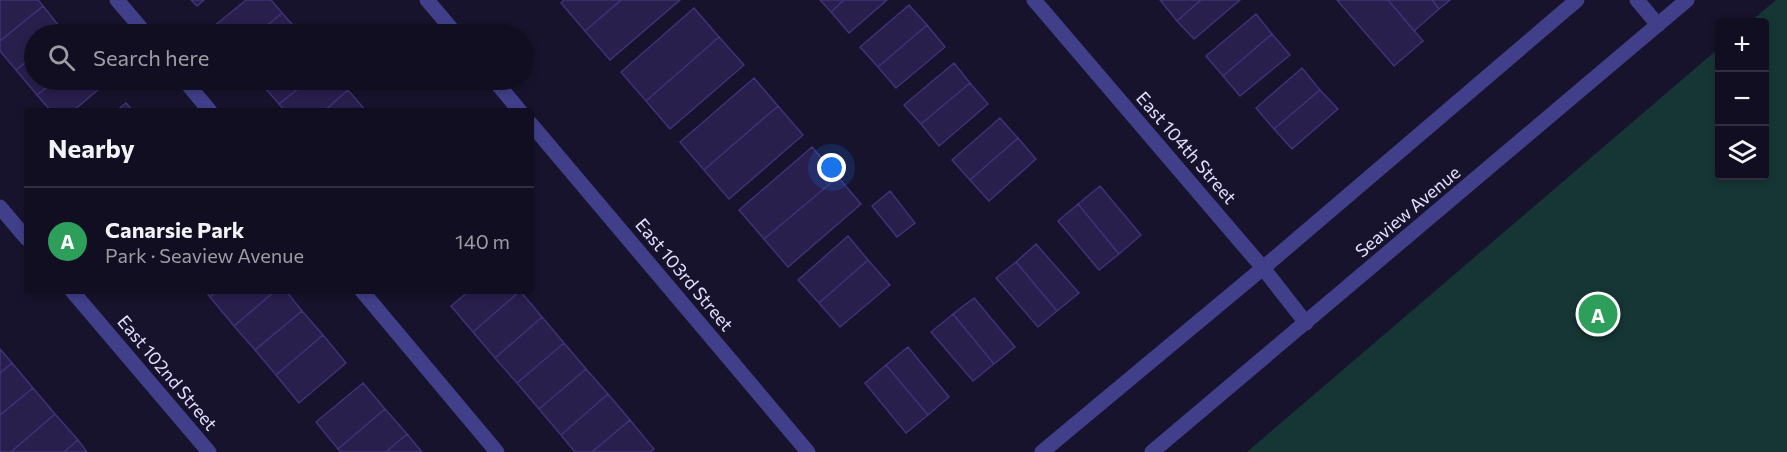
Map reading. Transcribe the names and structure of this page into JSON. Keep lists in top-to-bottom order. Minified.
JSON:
{"streets":{"street":["East 104th Street","Seaview Avenue","East 103rd Street","East 102nd Street"]},"crossings":[["East 104th Street","Seaview Avenue"]],"page":{"map_buttons":["+","−"],"search":"Search here","heading":"Nearby","list":[{"mark":"A","name":"Canarsie Park","note":"Park · Seaview Avenue","value":"140 m"}],"pins":"A"}}
